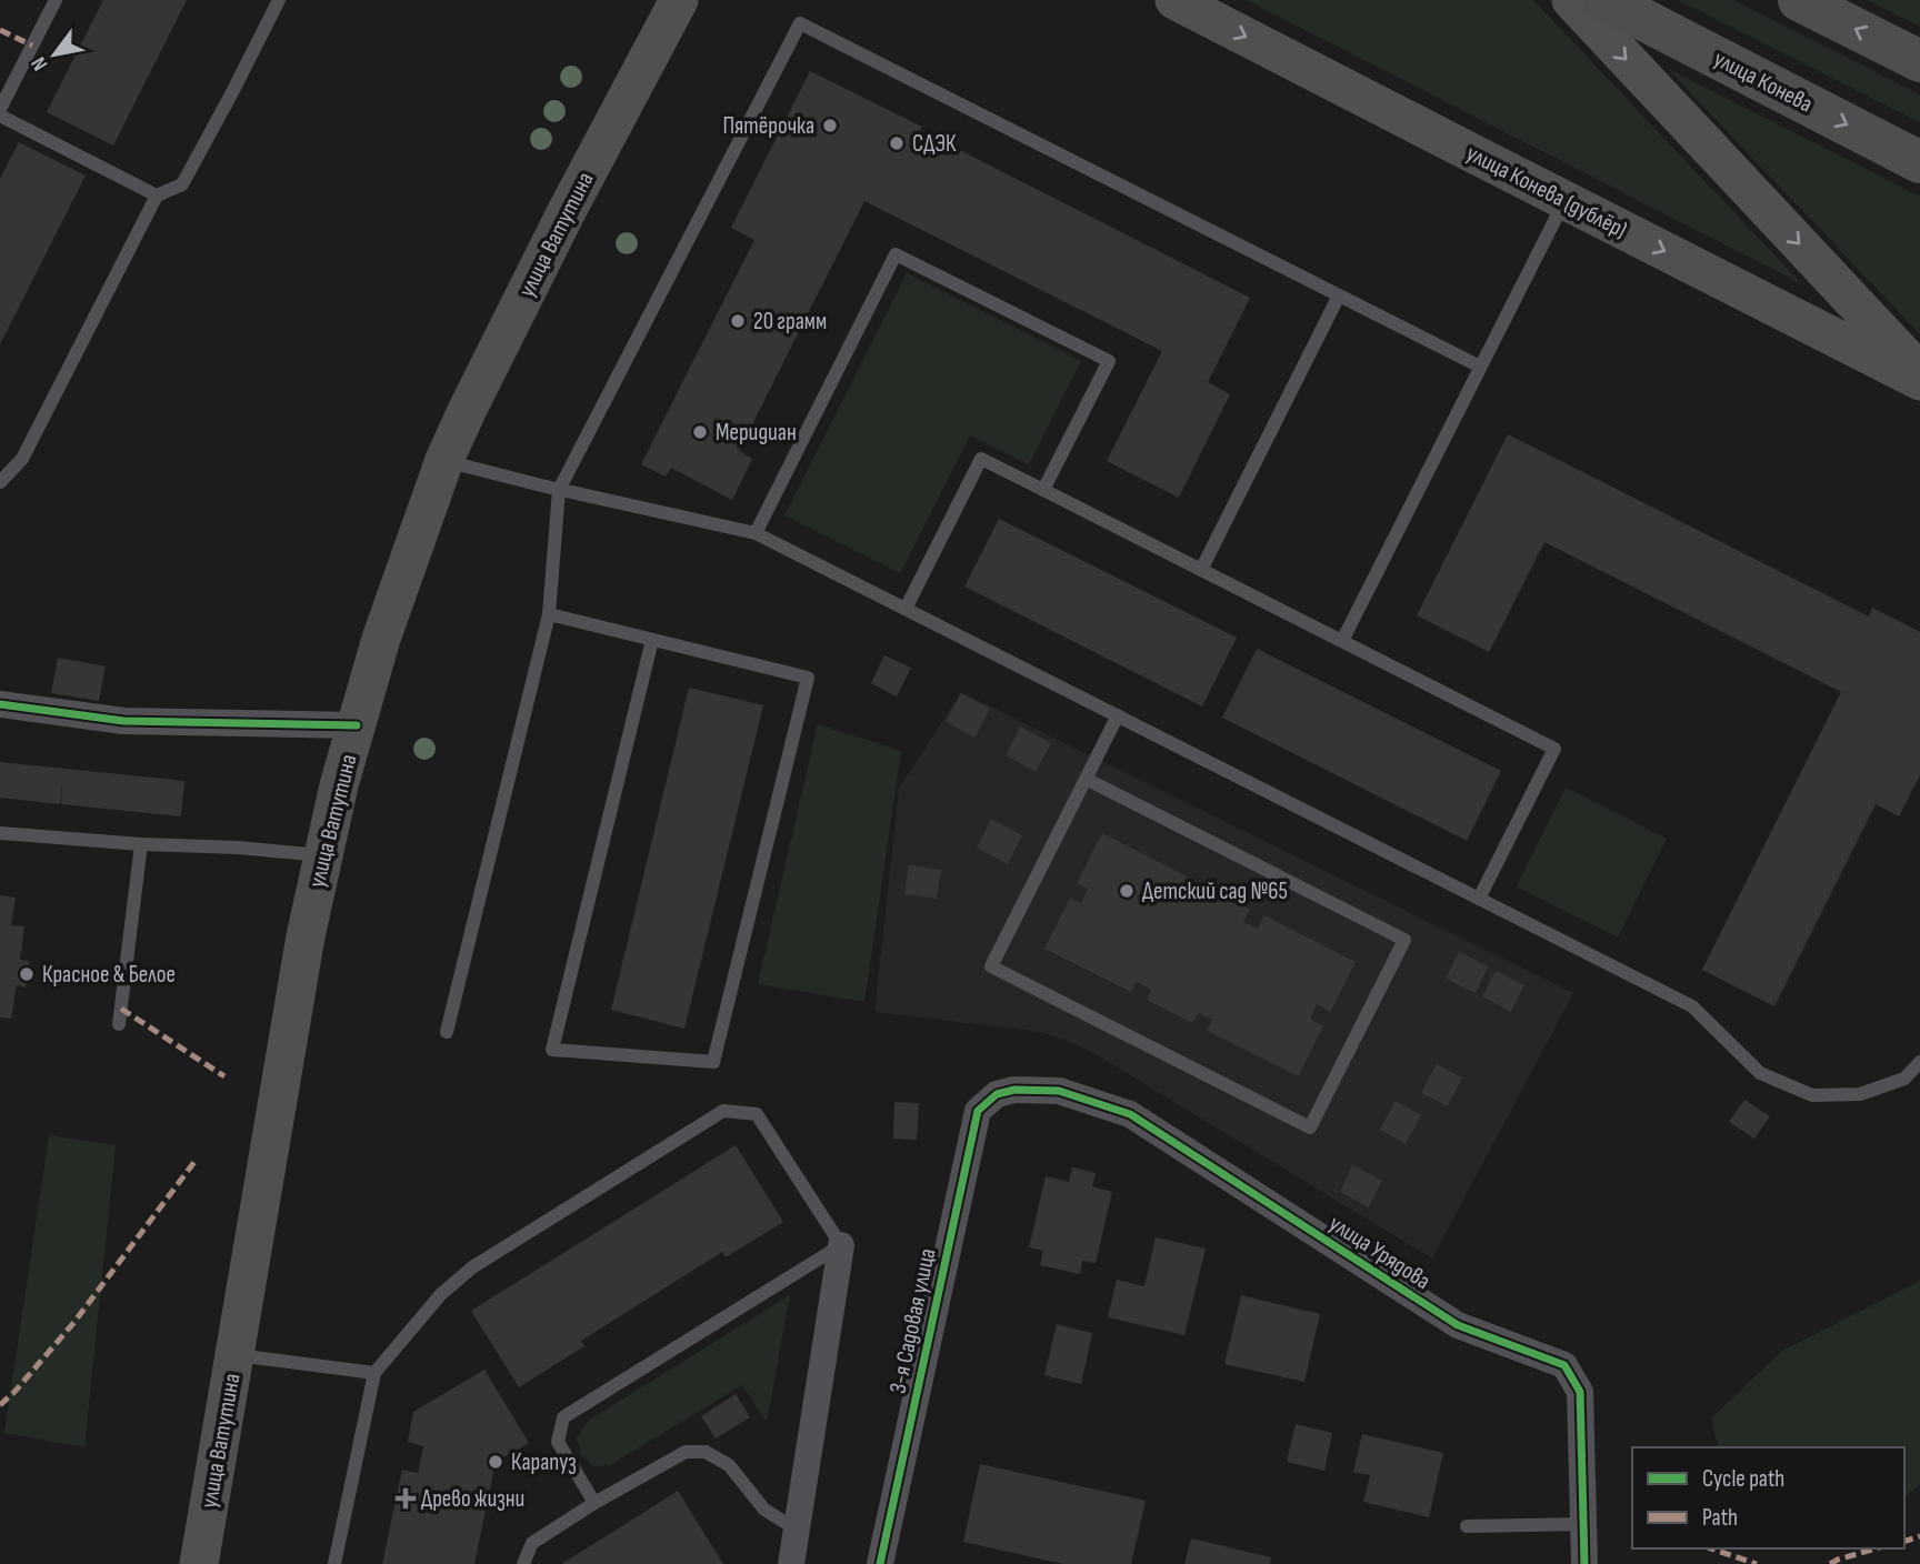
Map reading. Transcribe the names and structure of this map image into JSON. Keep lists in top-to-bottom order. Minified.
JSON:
{"streets":{"main road":["улица Конева","улица Конева (дублёр)","улица Ватутина"],"street":["улица Урядова","3-я Садовая улица"]},"crossings":[["улица Урядова","3-я Садовая улица"]],"places":{"other":["Пятёрочка","СДЭК","20 грамм","Меридиан","Детский сад №65","Красное & Белое","Карапуз"],"health":["Древо жизни"]},"legend":["Cycle path","Path"],"north":"bottom left"}
